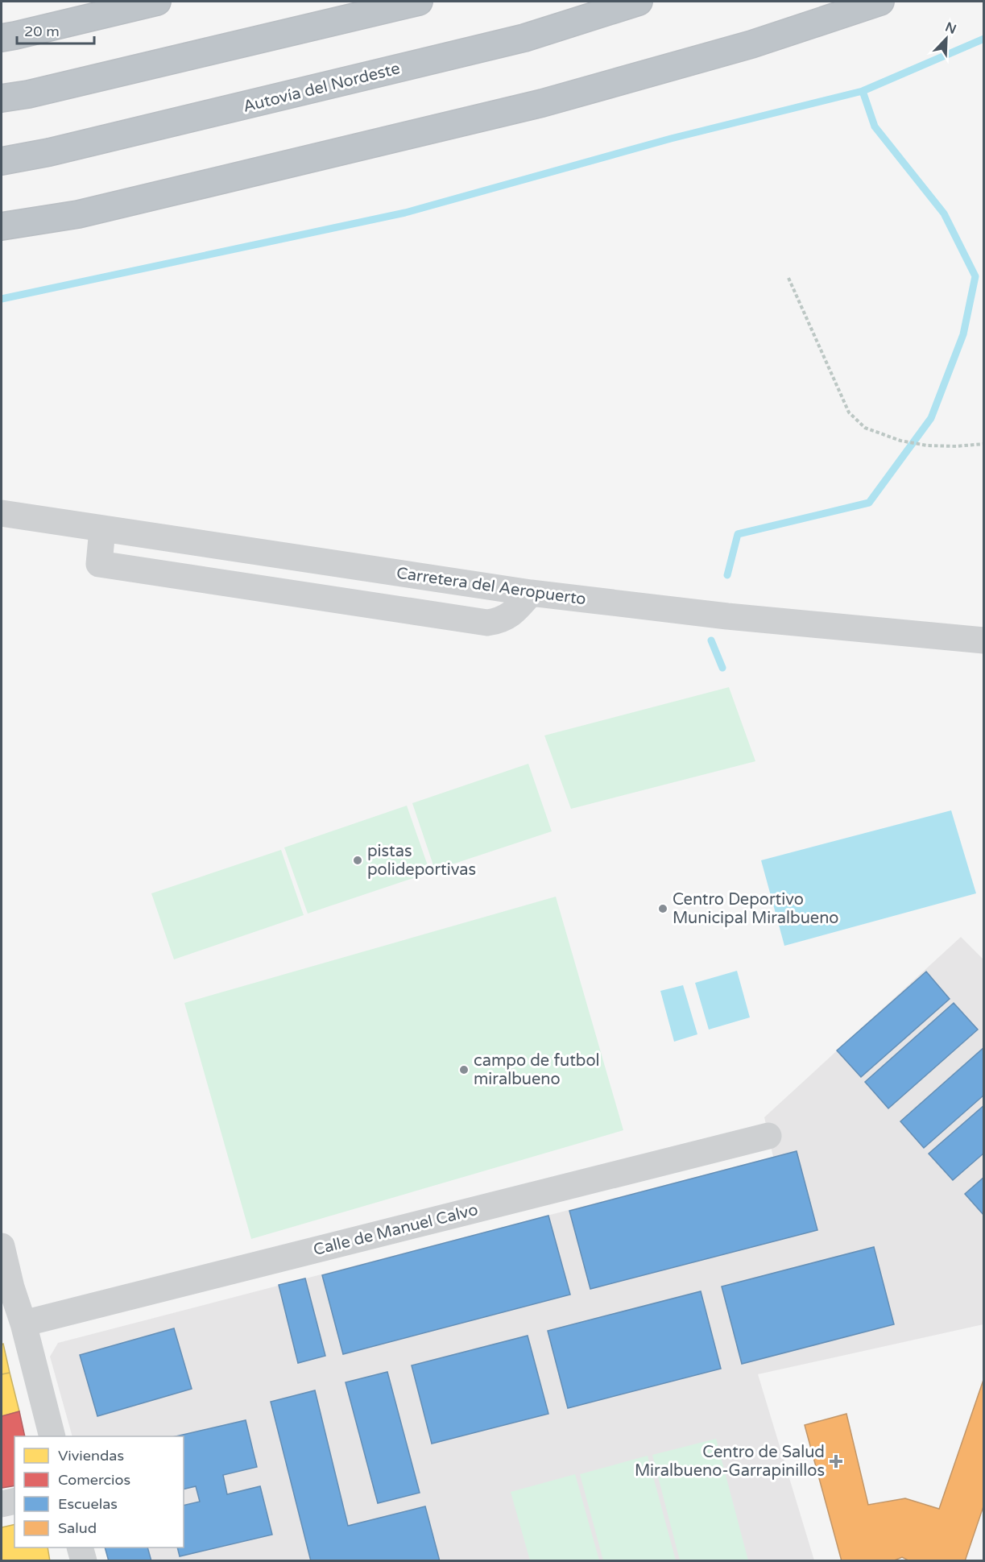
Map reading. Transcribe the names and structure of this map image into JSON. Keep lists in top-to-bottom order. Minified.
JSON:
{"streets":{"highway":["Autovía del Nordeste"],"street":["Carretera del Aeropuerto","Calle de Manuel Calvo"]},"places":{"other":["pistas polideportivas","Centro Deportivo Municipal Miralbueno","campo de futbol miralbueno"],"health":["Centro de Salud Miralbueno-Garrapinillos"]},"legend":["Viviendas","Comercios","Escuelas","Salud"],"scale_bar":"20 m","north":"top right"}
